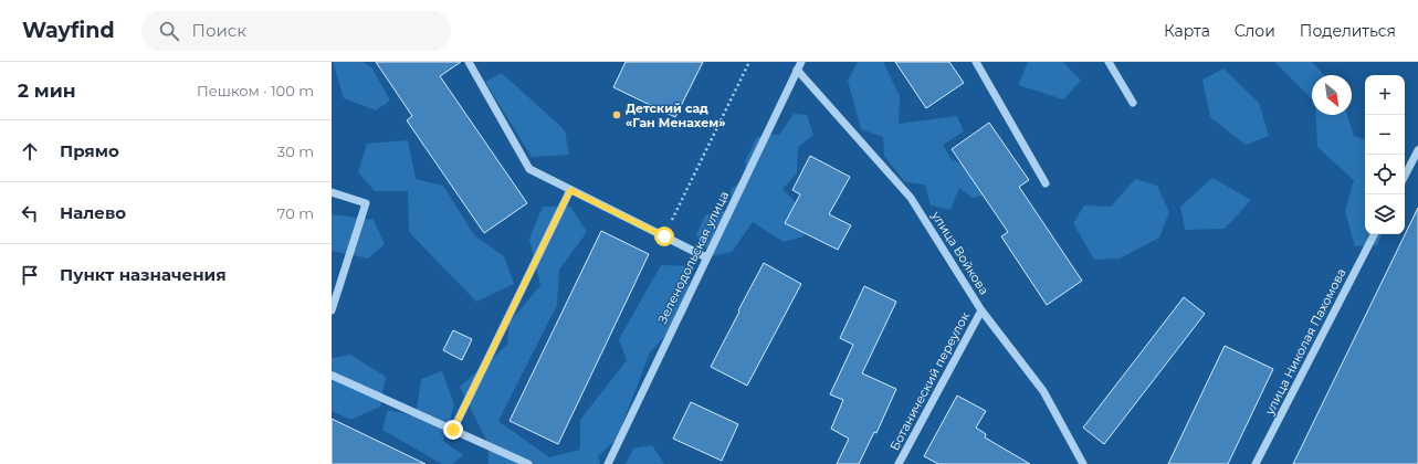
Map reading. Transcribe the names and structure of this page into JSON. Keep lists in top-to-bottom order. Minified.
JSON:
{"streets":{"street":["улица Войкова","Зеленодольская улица","улица Николая Пахомова","Ботанический переулок"]},"crossings":[["улица Войкова","Зеленодольская улица"],["улица Войкова","Ботанический переулок"]],"places":["Детский сад «Ган Менахем»"],"north":"bottom right","page":{"header":"Wayfind","search":"Поиск","nav":["Карта","Слои","Поделиться"],"heading":["2 мин","Пешком · 100 m"],"map_buttons":["+","−"],"list":[["Прямо","30 m"],["Налево","70 m"],"Пункт назначения"]}}
